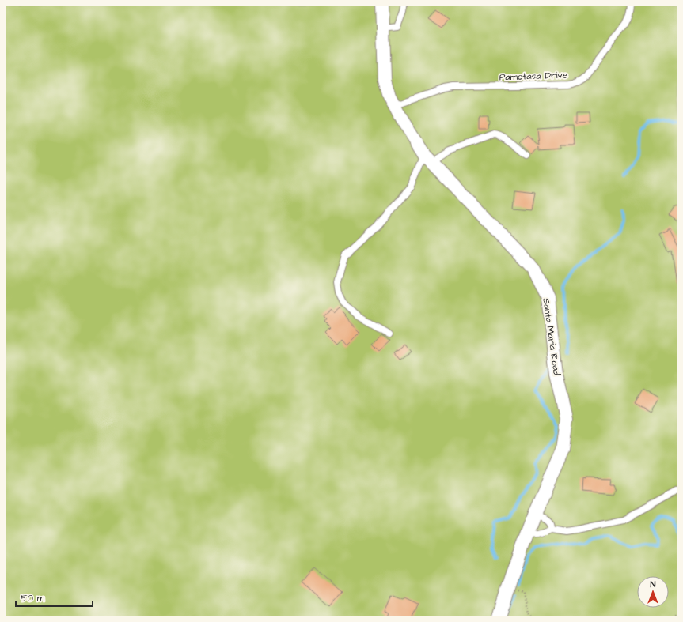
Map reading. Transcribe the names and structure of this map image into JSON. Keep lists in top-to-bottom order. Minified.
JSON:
{"streets":{"street":["Santa Maria Road"],"lane":["Pametasa Drive"]},"crossings":[["Pametasa Drive","Santa Maria Road"]],"scale_bar":"50 m","north":"top"}
